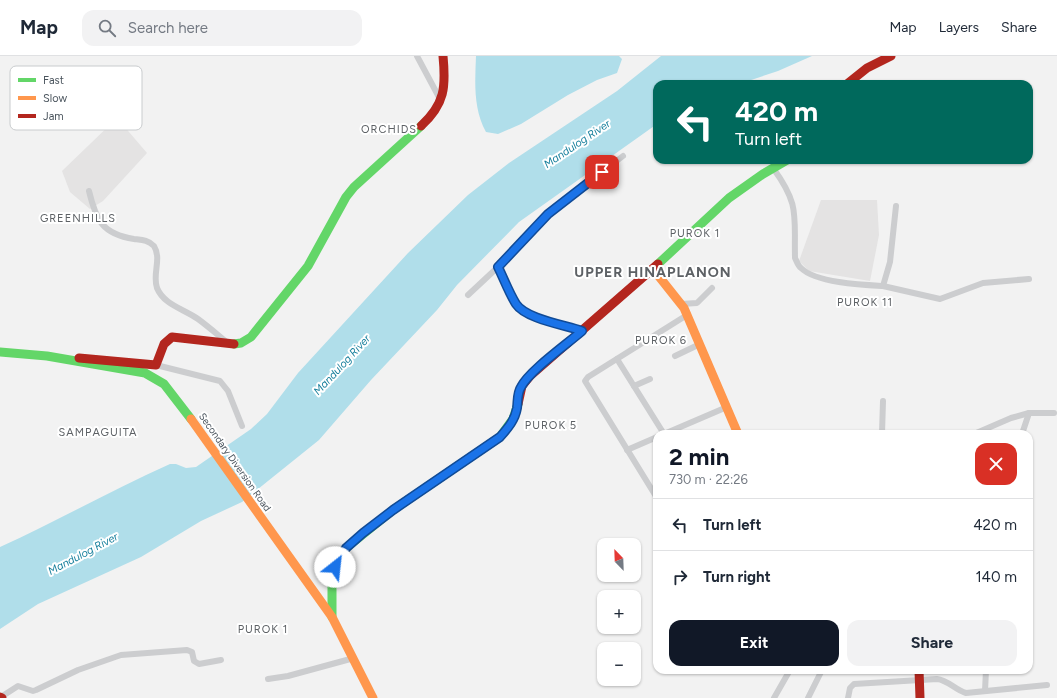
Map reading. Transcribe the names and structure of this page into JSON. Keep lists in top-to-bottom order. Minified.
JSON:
{"streets":{"street":["Secondary Diversion Road"]},"districts":["ORCHIDS","GREENHILLS","PUROK 1","UPPER HINAPLANON","PUROK 11","PUROK 6","PUROK 5","SAMPAGUITA","PUROK 1"],"water":["Mandulog River"],"legend":["Fast","Slow","Jam"],"north":"top left","page":{"header":"Map","search":"Search here","nav":["Map","Layers","Share"],"turn":["420 m","Turn left"],"heading":["2 min","730 m · 22:26"],"list":[{"name":"Turn left","value":"420 m"},{"name":"Turn right","value":"140 m"}],"map_buttons":["+","−"],"buttons":["Exit","Share"]}}
